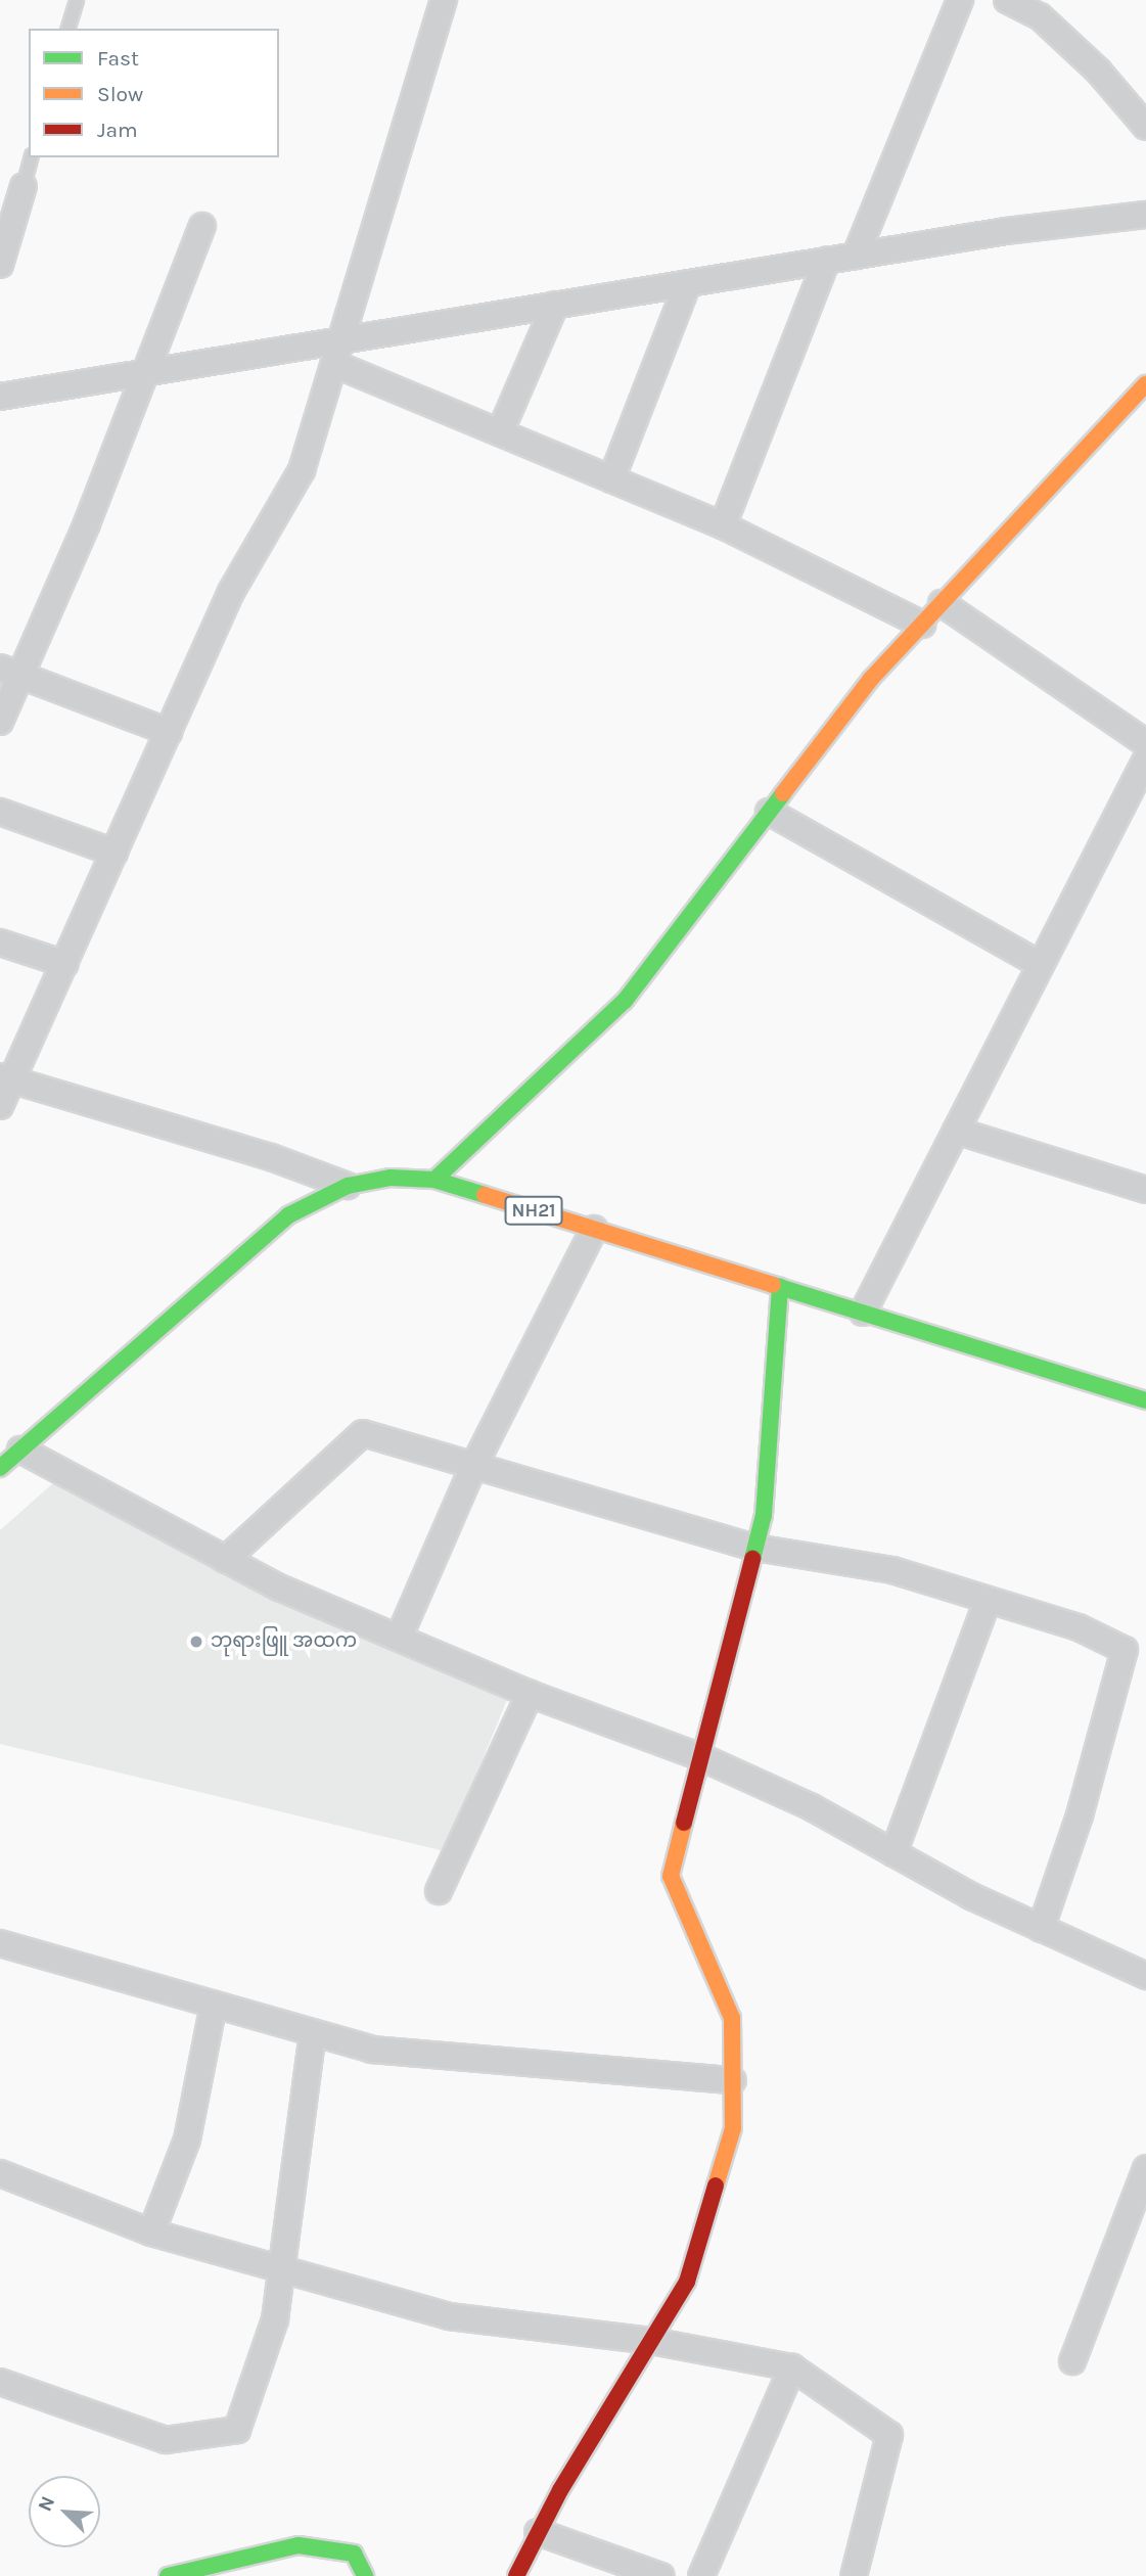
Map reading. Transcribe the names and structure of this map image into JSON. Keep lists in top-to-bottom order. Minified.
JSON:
{"streets":{"main road":["NH21"]},"places":["ဘုရားဖြူ အထက"],"legend":["Fast","Slow","Jam"],"north":"top left"}
